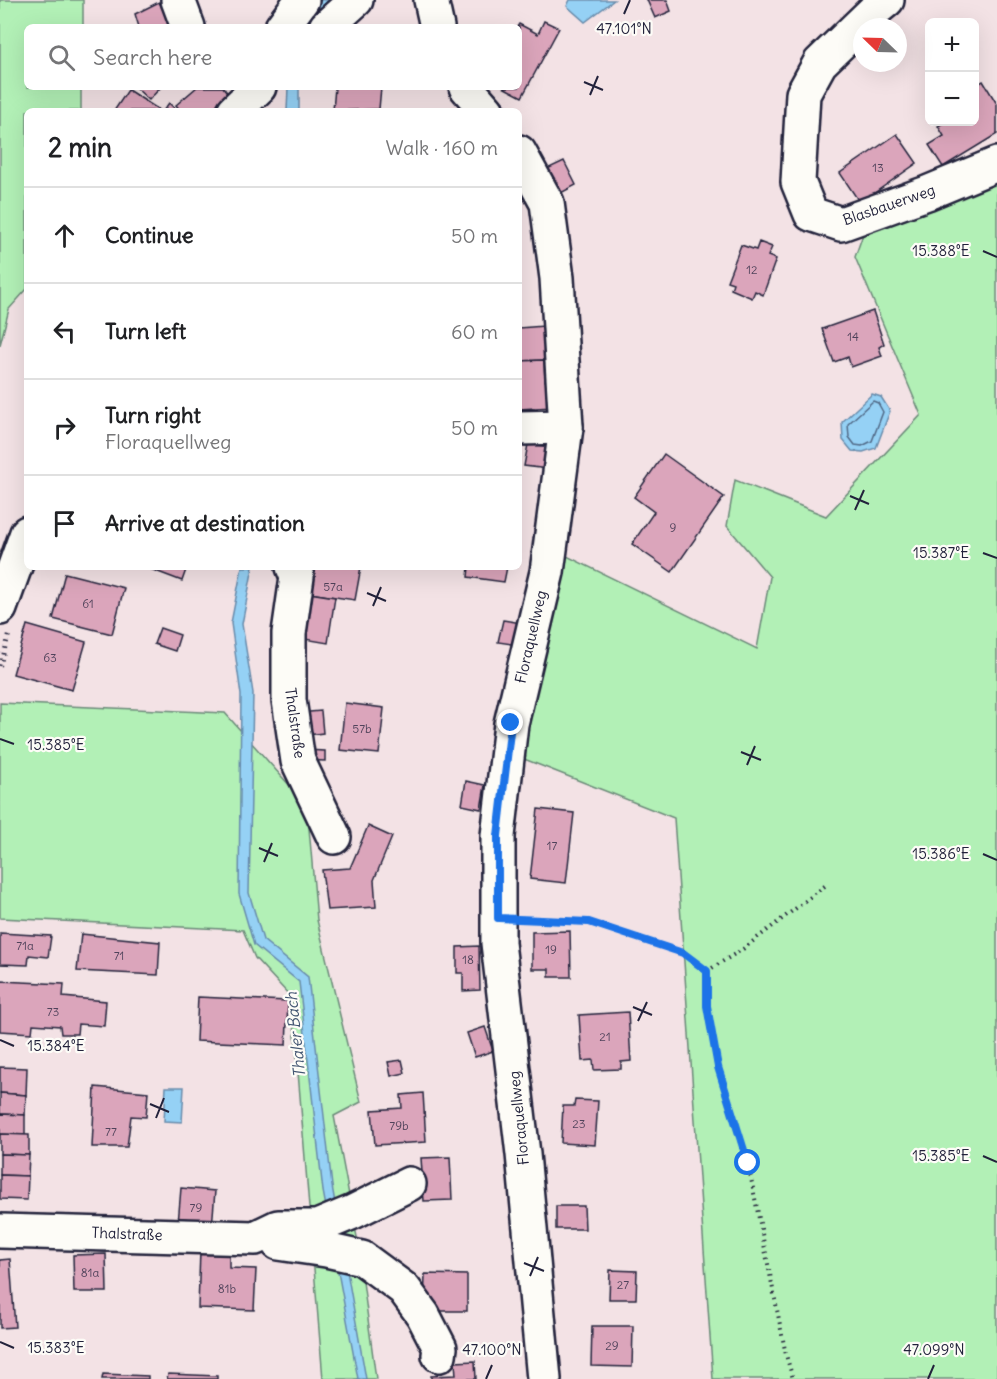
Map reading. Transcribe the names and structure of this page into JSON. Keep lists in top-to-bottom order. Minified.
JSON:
{"streets":{"street":["Blasbauerweg","Floraquellweg","Thalstraße"]},"water":["Thaler Bach"],"house_numbers":["13","12","14","9","57a","61","63","57b","17","71a","19","71","18","73","21","23","79b","77","79","81a","27","81b","29"],"north":"top left","page":{"map_buttons":["+","−"],"search":"Search here","heading":["2 min","Walk · 160 m"],"list":[["Continue","50 m"],["Turn left","60 m"],["Turn right","Floraquellweg","50 m"],"Arrive at destination"]},"coordinates":["47.101°N","15.388°E","15.387°E","15.385°E","15.386°E","15.384°E","15.383°E","47.100°N","47.099°N"]}
